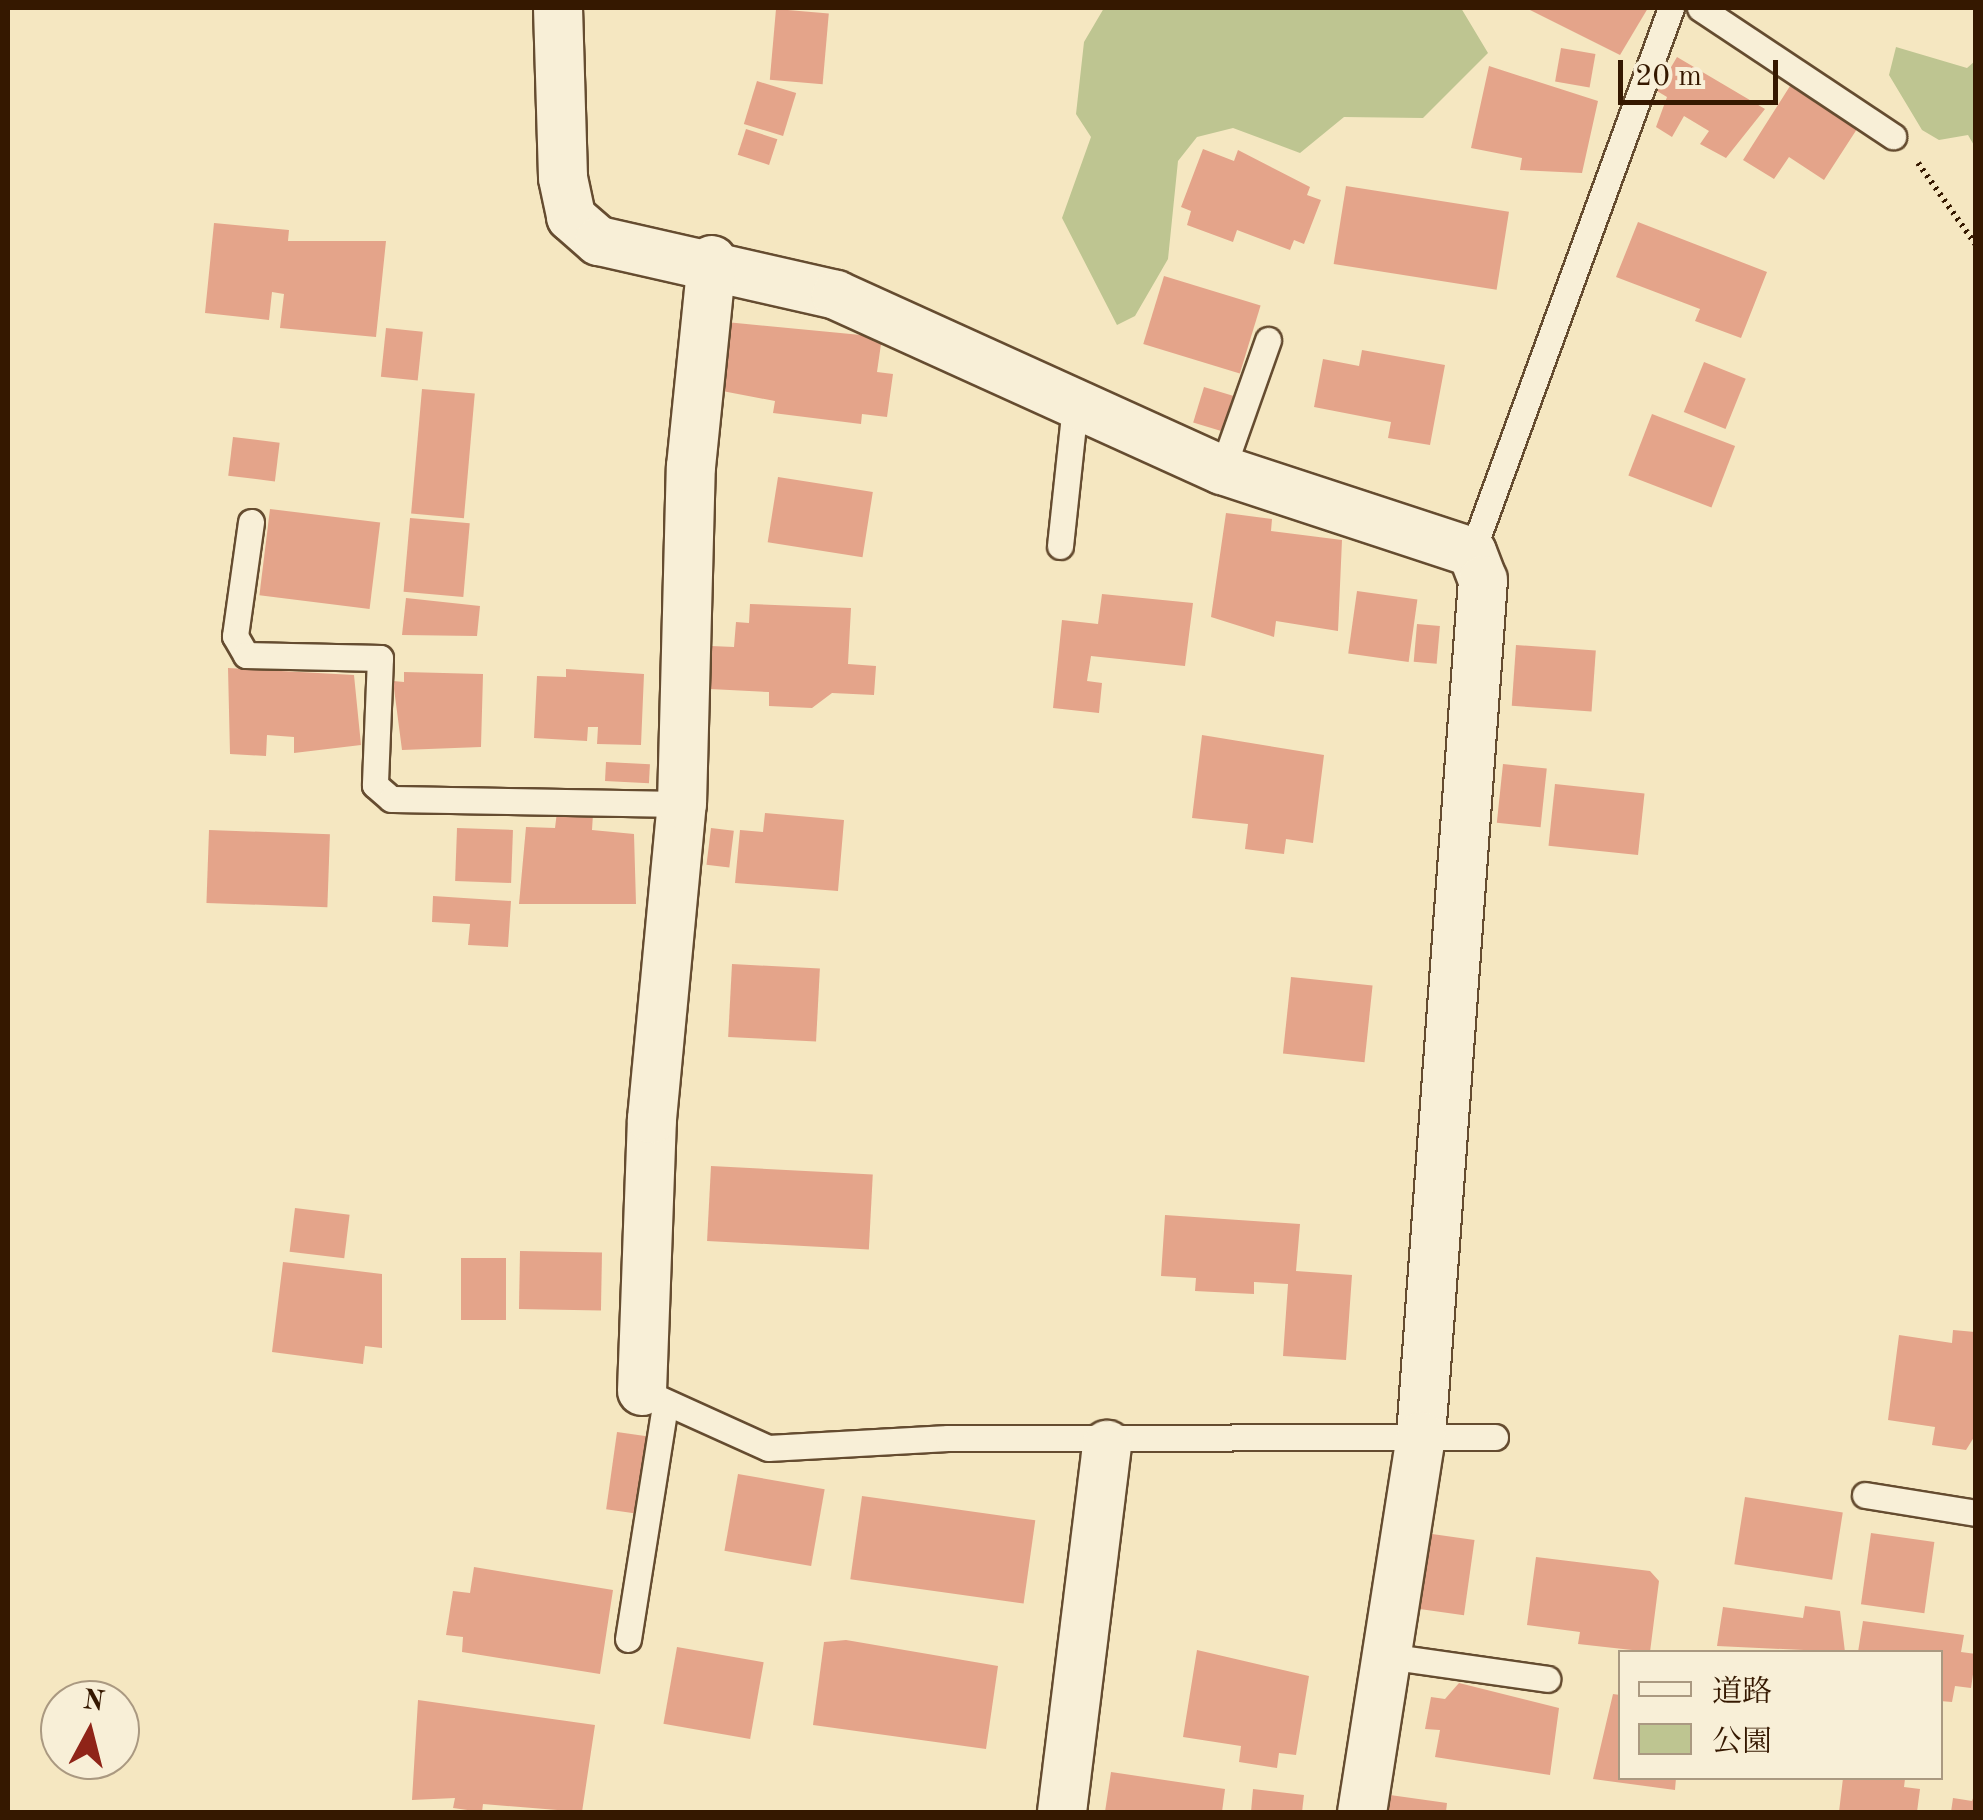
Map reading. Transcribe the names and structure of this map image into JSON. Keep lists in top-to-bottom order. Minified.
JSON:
{"legend":["道路","公園"],"scale_bar":"20 m","north":"top"}
